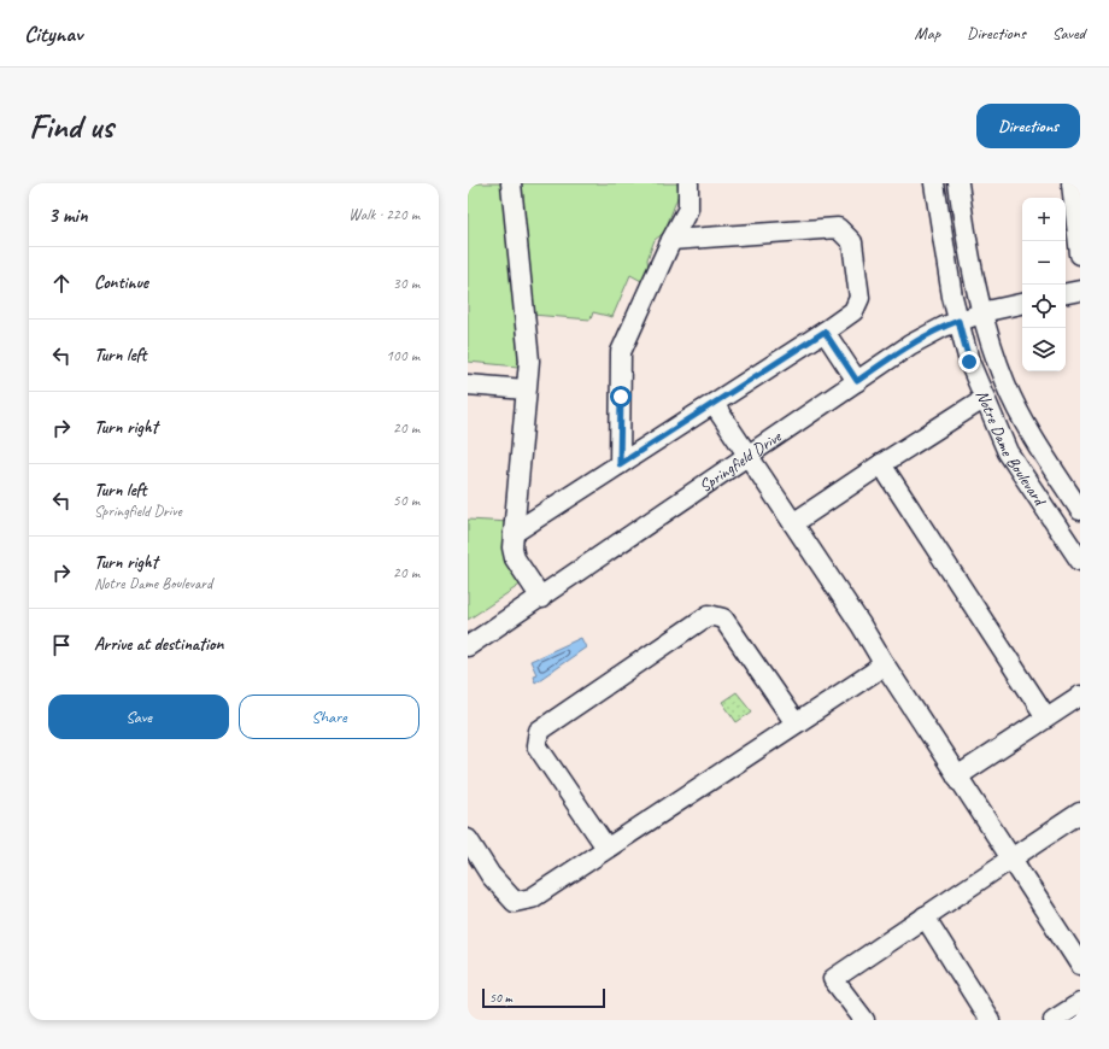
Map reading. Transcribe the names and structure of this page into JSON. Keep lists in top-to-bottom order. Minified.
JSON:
{"streets":{"street":["Notre Dame Boulevard","Springfield Drive"]},"crossings":[["Notre Dame Boulevard","Springfield Drive"]],"scale_bar":"50 m","page":{"header":"Citynav","nav":["Map","Directions","Saved"],"buttons":["Directions",["Save","Share"]],"title":"Find us","heading":["3 min","Walk · 220 m"],"map_buttons":["+","−"],"list":[["Continue","30 m"],["Turn left","100 m"],["Turn right","20 m"],["Turn left","Springfield Drive","50 m"],["Turn right","Notre Dame Boulevard","20 m"],"Arrive at destination"],"scale":"50 m"}}
